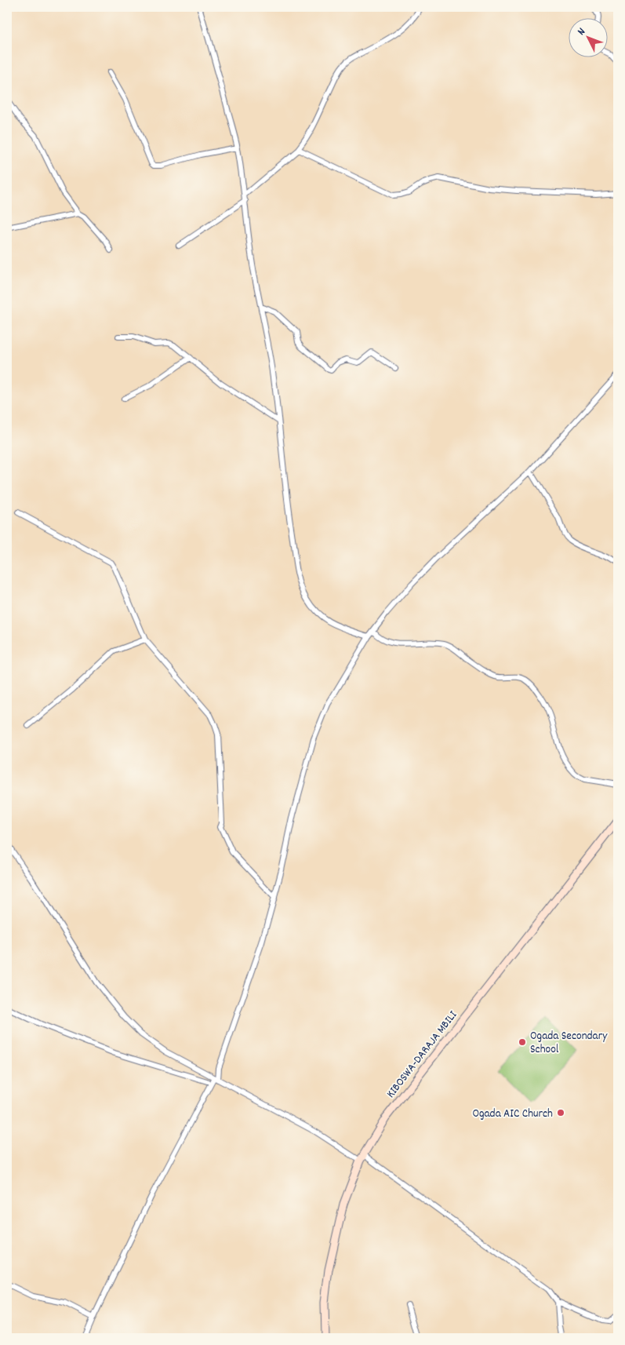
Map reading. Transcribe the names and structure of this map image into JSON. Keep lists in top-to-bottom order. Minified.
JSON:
{"streets":{"main road":["KIBOSWA-DARAJA MBILI"]},"places":["Ogada Secondary School","Ogada AIC Church"],"north":"top left"}
